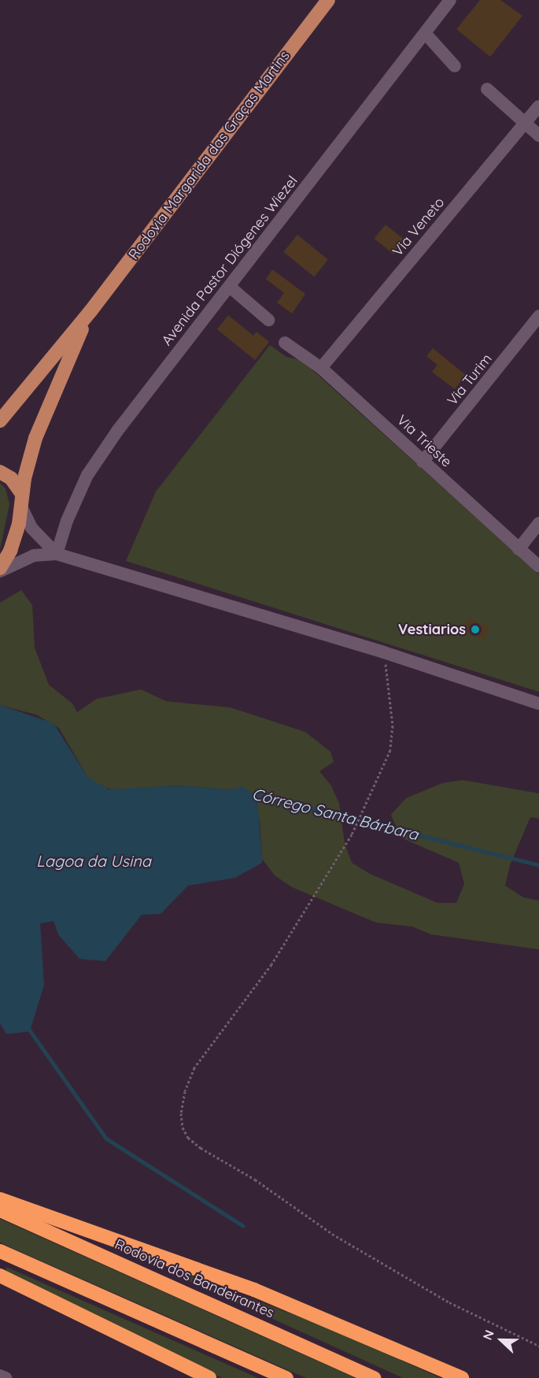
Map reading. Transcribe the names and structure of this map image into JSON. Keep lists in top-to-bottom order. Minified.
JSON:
{"streets":{"highway":["Rodovia dos Bandeirantes"],"main road":["Rodovia Margarida das Graças Martins"],"street":["Via Veneto","Avenida Pastor Diógenes Wiezel","Via Turim","Via Trieste"]},"crossings":[["Via Veneto","Via Trieste"],["Via Turim","Via Trieste"]],"water":["Córrego Santa Bárbara","Lagoa da Usina"],"places":["Vestiarios"],"north":"left"}
